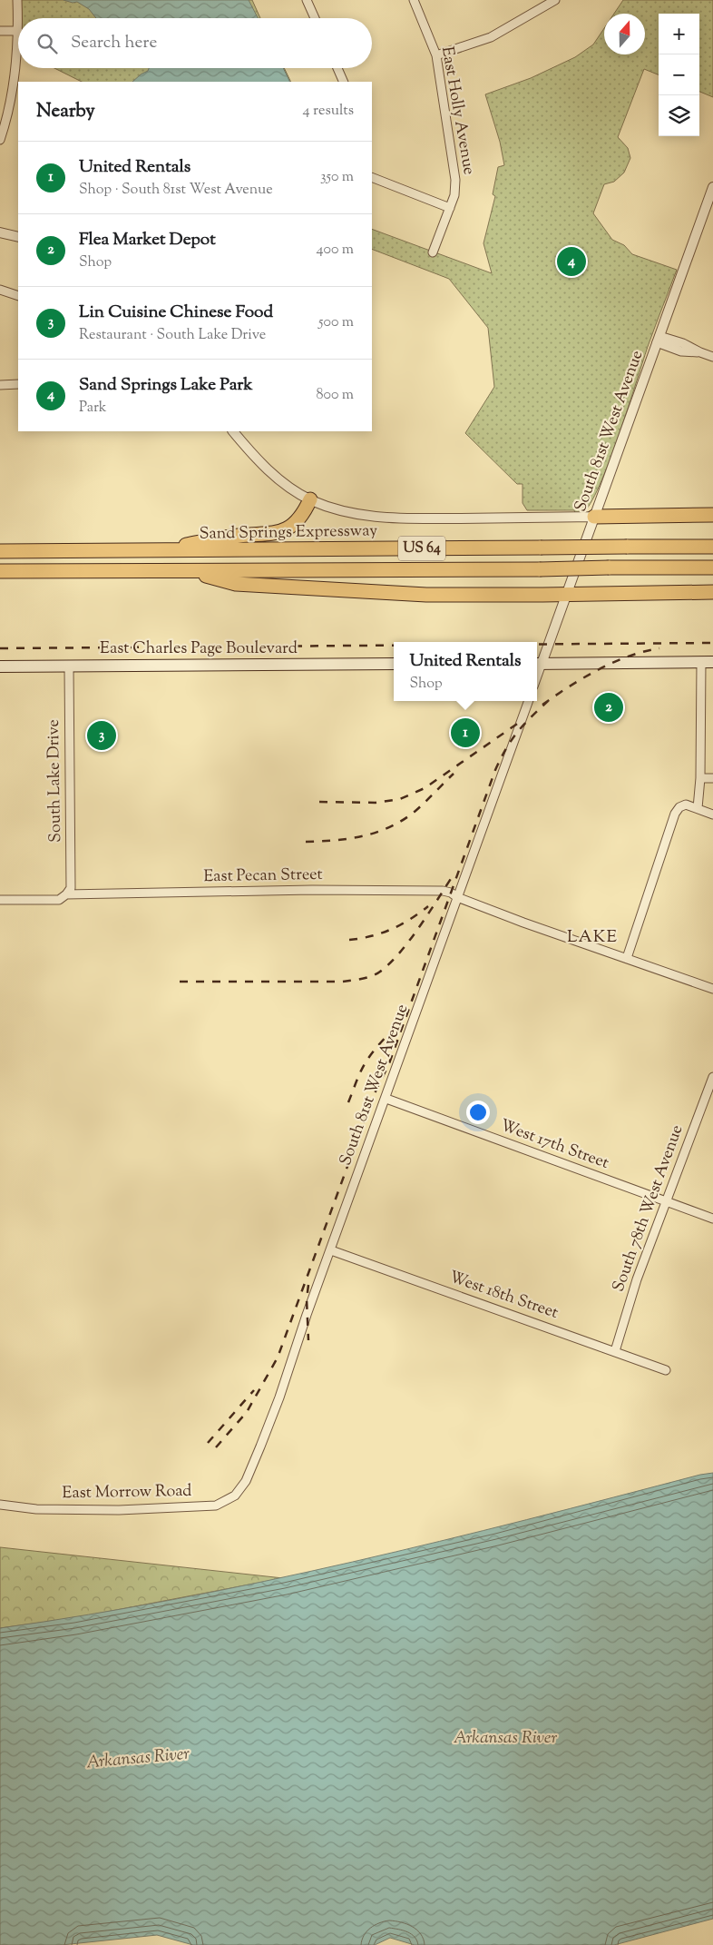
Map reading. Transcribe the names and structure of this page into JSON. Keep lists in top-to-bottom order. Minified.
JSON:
{"streets":{"highway":["Sand Springs Expressway","US 64"],"main road":["East Charles Page Boulevard"],"street":["East Holly Avenue","South 81st West Avenue","South Lake Drive","East Pecan Street","West 17th Street","South 78th West Avenue","West 18th Street","East Morrow Road"]},"crossings":[["South 81st West Avenue","East Pecan Street"],["South 81st West Avenue","West 17th Street"],["South 81st West Avenue","West 18th Street"],["South 81st West Avenue","East Morrow Road"],["East Charles Page Boulevard","South Lake Drive"],["South Lake Drive","East Pecan Street"],["West 17th Street","South 78th West Avenue"],["South 78th West Avenue","West 18th Street"]],"districts":["LAKE"],"water":["Arkansas River"],"north":"top","page":{"map_buttons":["+","−"],"search":"Search here","heading":["Nearby","4 results"],"list":[{"mark":"1","name":"United Rentals","note":"Shop · South 81st West Avenue","value":"350 m"},{"mark":"2","name":"Flea Market Depot","note":"Shop","value":"400 m"},{"mark":"3","name":"Lin Cuisine Chinese Food","note":"Restaurant · South Lake Drive","value":"500 m"},{"mark":"4","name":"Sand Springs Lake Park","note":"Park","value":"800 m"}],"pins":["4","2","1","3"],"popup":["United Rentals","Shop"]}}
